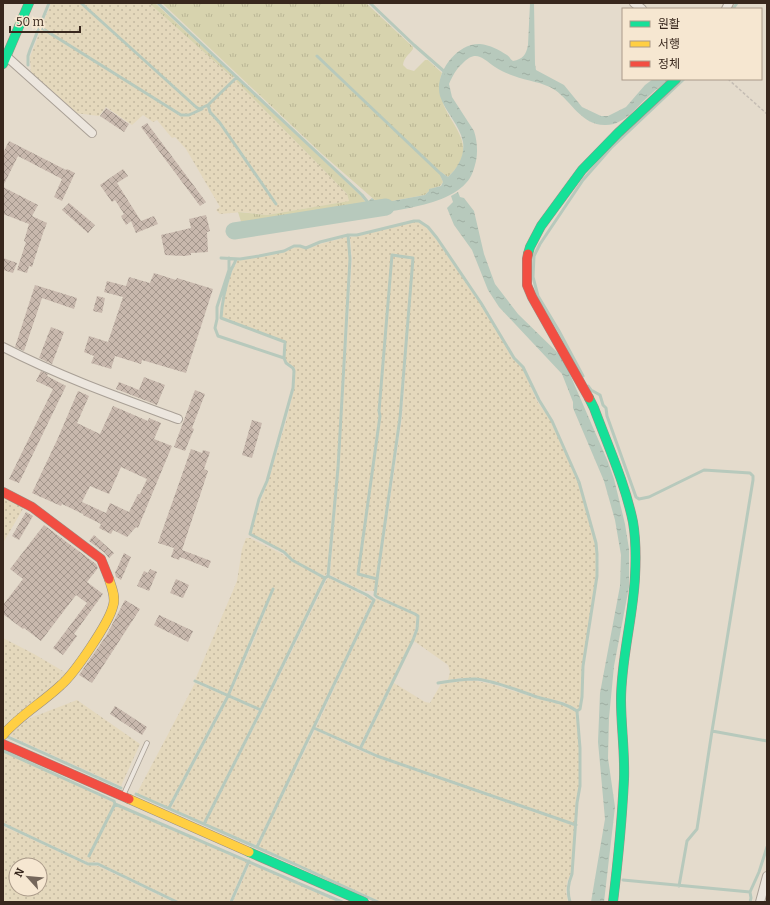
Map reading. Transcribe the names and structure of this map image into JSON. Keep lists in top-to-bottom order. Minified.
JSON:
{"legend":["원활","서행","정체"],"scale_bar":"50 m","north":"top left"}
